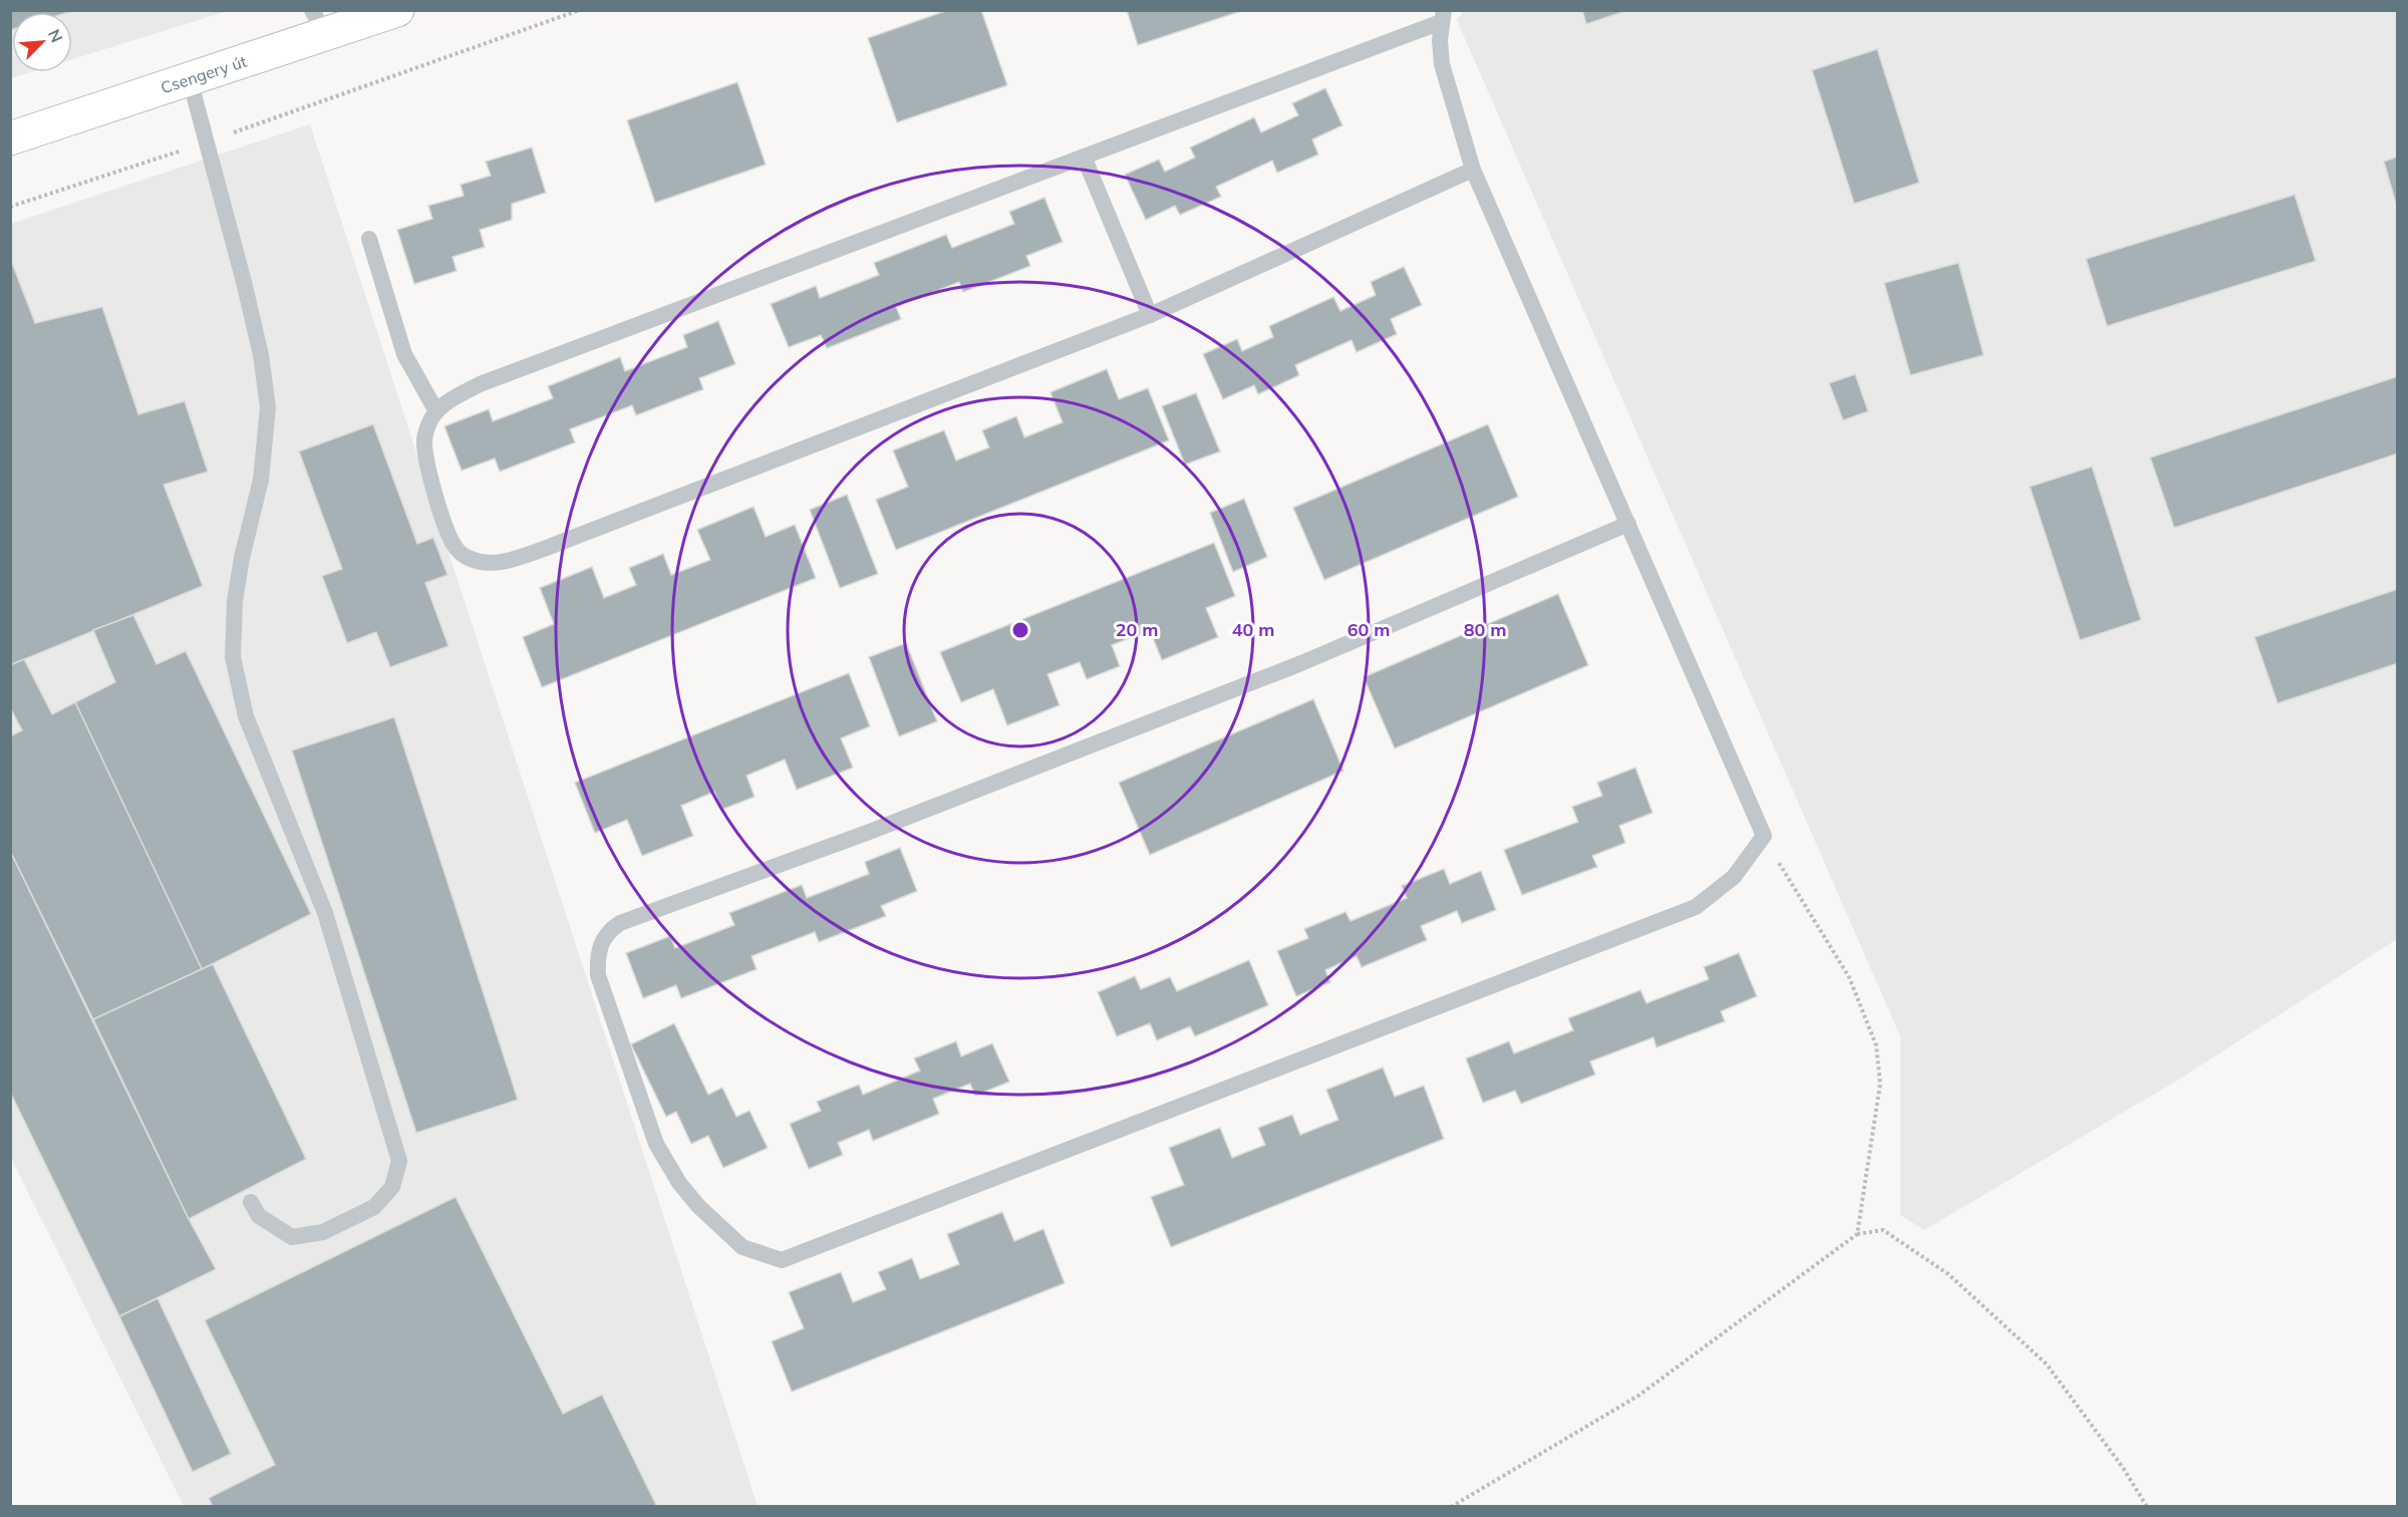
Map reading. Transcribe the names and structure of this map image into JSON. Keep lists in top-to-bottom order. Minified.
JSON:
{"streets":{"main road":["Csengery út"]},"north":"top right","rings":["20 m","40 m","60 m","80 m"]}
